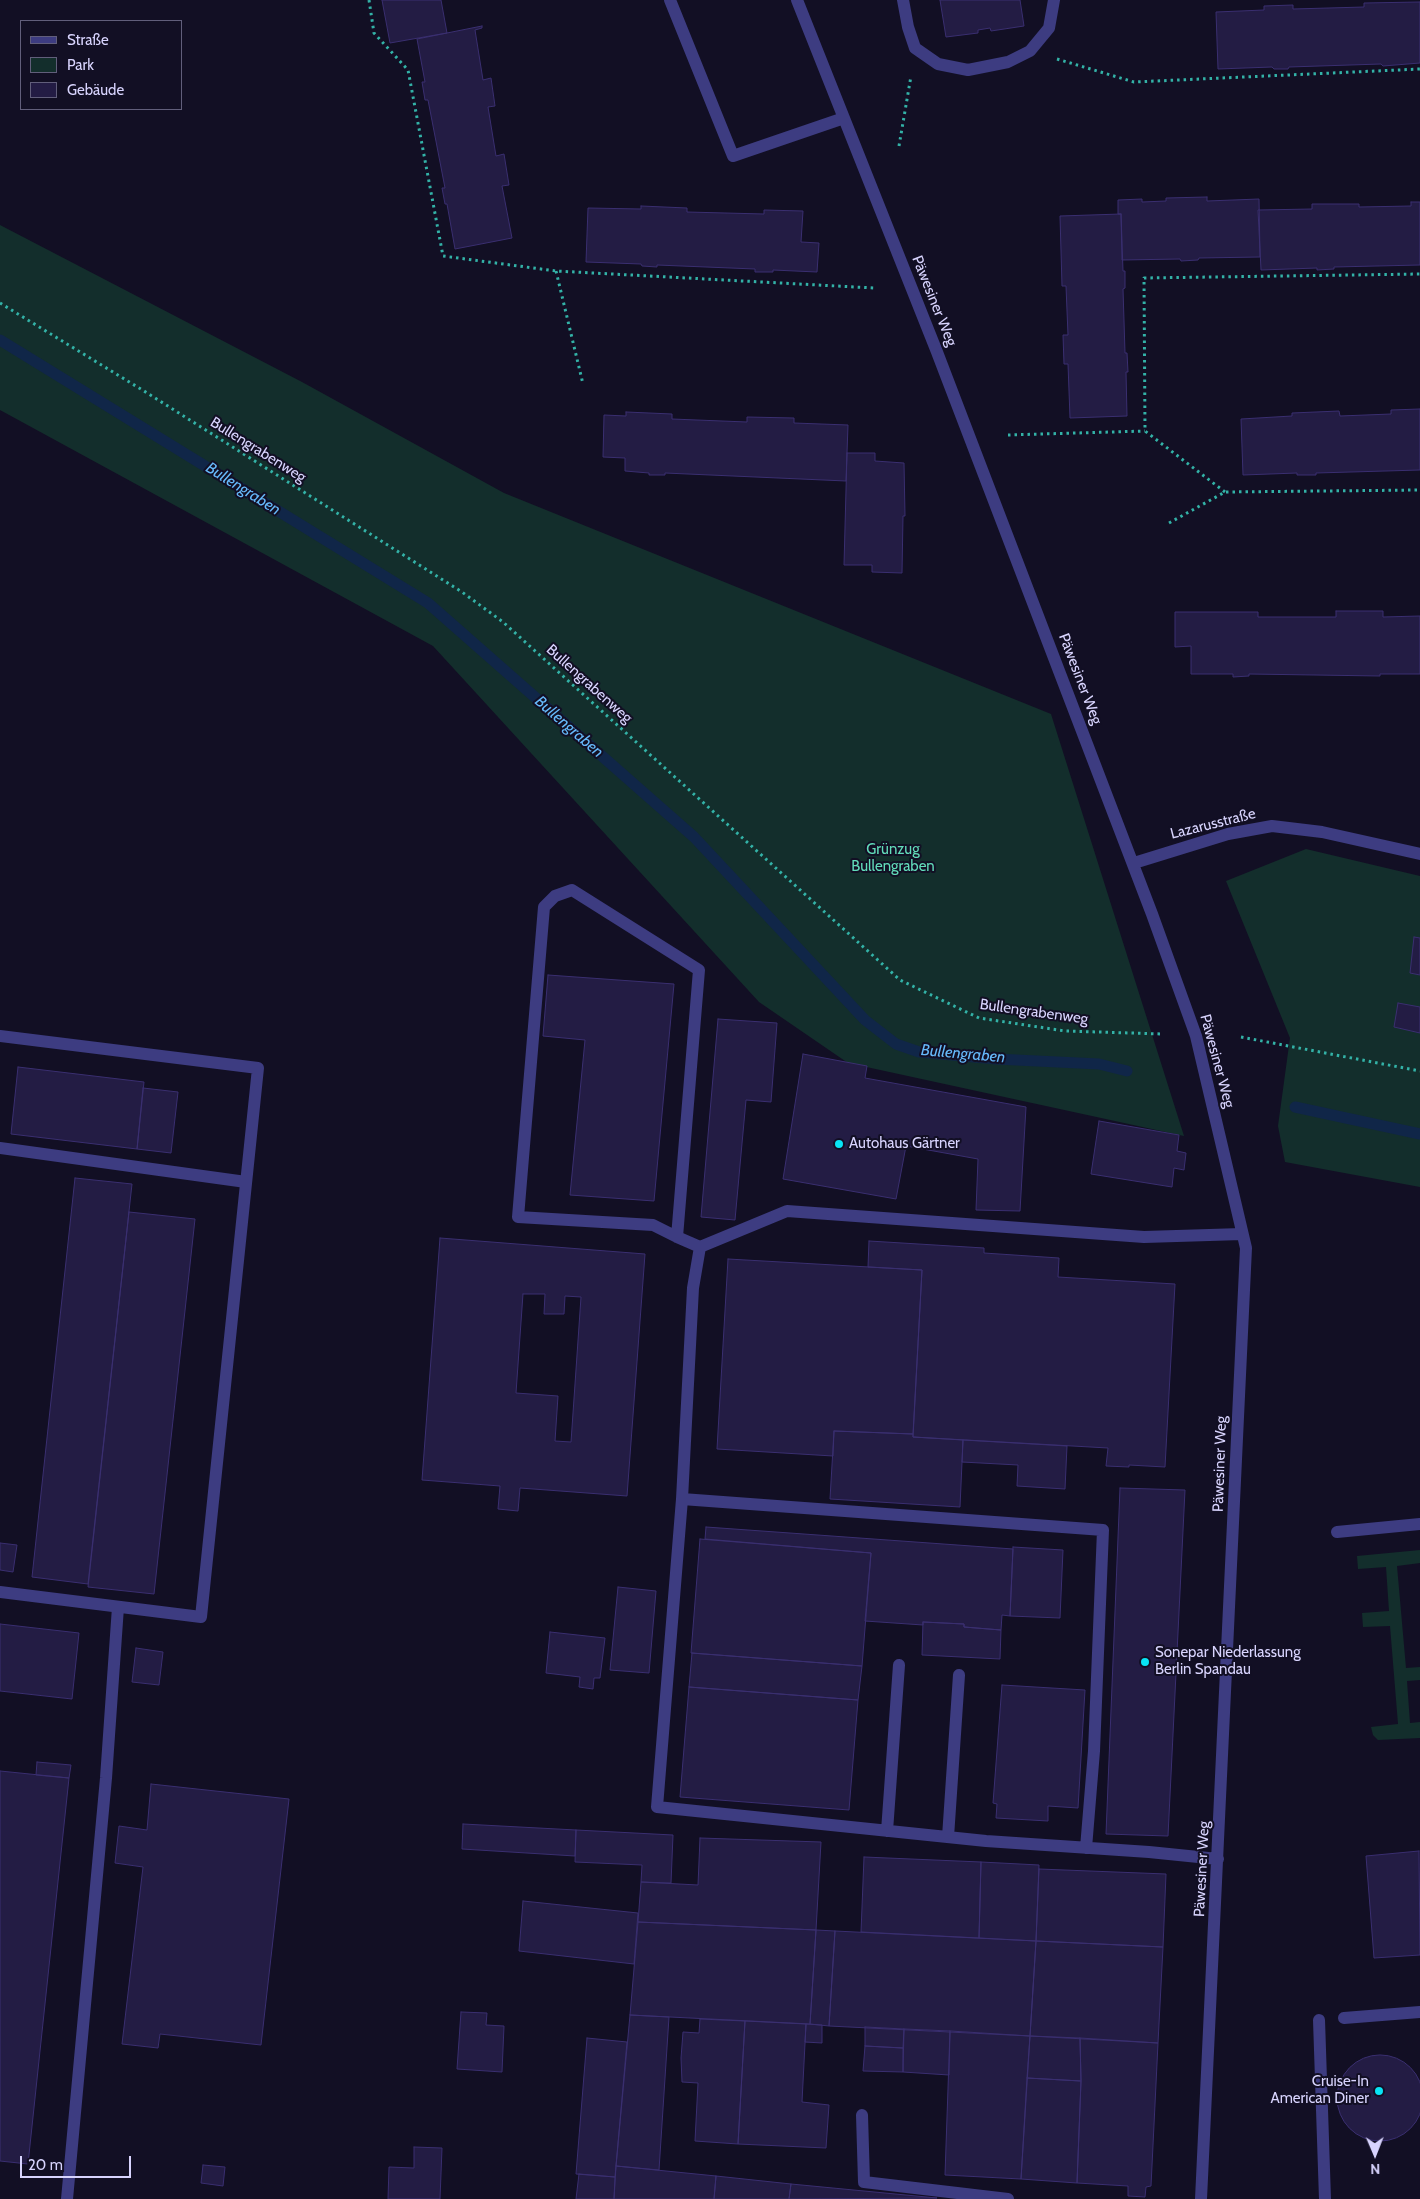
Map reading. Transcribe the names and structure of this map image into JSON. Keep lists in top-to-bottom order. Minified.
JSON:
{"streets":{"street":["Päwesiner Weg","Lazarusstraße"],"path":["Bullengrabenweg"]},"crossings":[["Päwesiner Weg","Lazarusstraße"]],"water":["Bullengraben"],"parks":["Grünzug Bullengraben"],"places":["Autohaus Gärtner","Sonepar Niederlassung Berlin Spandau","Cruise-In American Diner"],"legend":["Straße","Park","Gebäude"],"scale_bar":"20 m","north":"bottom"}
